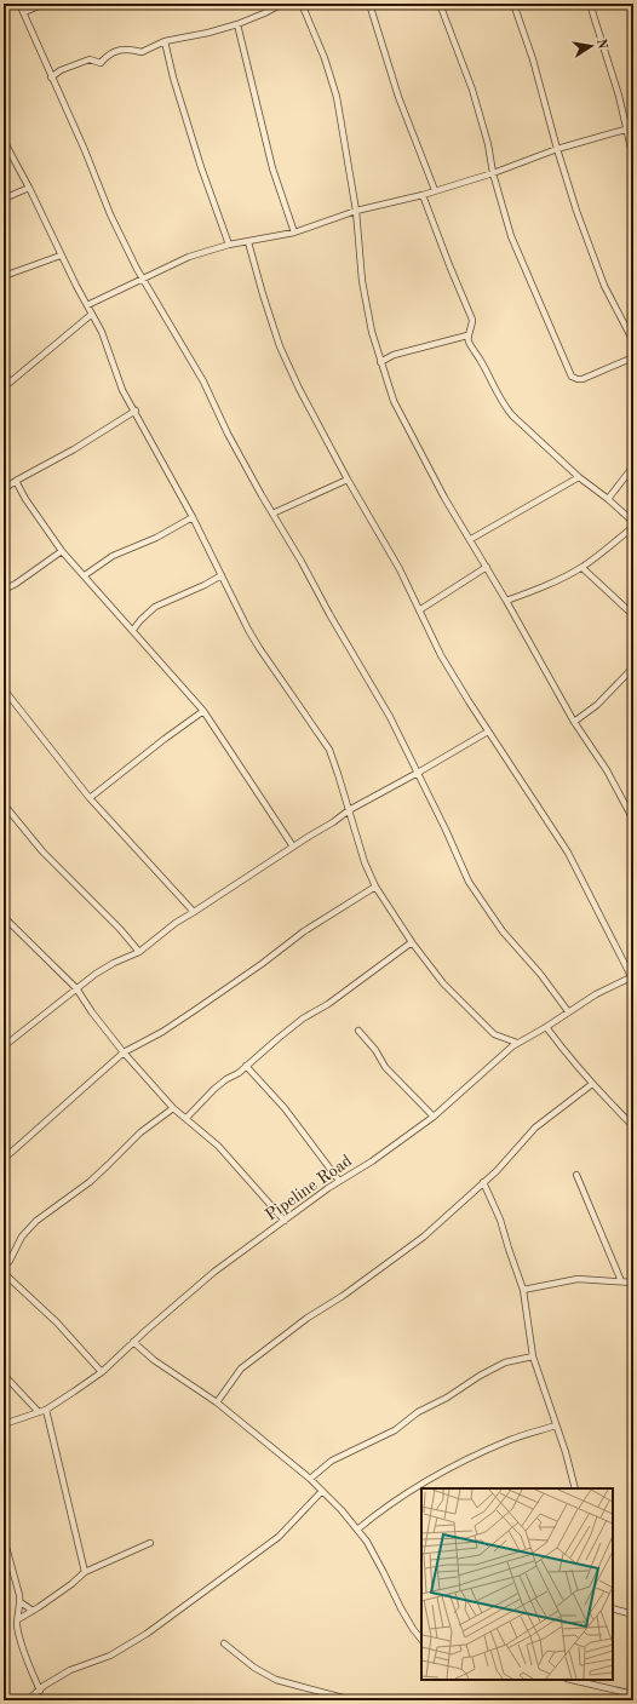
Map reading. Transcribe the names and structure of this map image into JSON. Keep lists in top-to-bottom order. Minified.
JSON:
{"streets":{"street":["Pipeline Road"]},"north":"right"}
